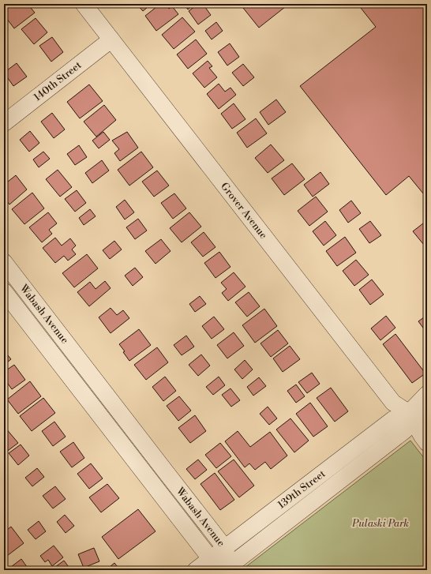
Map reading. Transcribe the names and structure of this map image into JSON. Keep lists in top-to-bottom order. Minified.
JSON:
{"streets":{"street":["140th Street","Grover Avenue","Wabash Avenue","139th Street"]},"crossings":[["140th Street","Grover Avenue"],["Grover Avenue","139th Street"],["Wabash Avenue","139th Street"]],"parks":["Pulaski Park"]}
